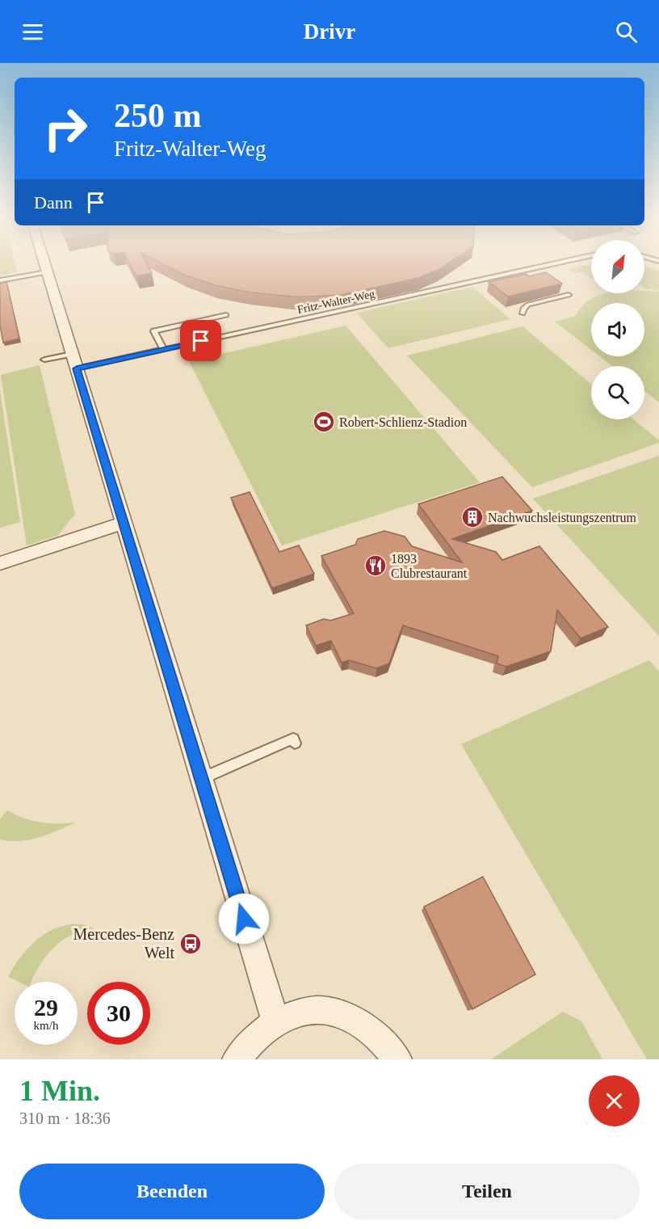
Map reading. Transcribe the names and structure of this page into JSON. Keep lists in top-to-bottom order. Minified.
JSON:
{"streets":{"lane":["Fritz-Walter-Weg"]},"places":{"sports":["Robert-Schlienz-Stadion"],"building":["Nachwuchsleistungszentrum"],"restaurant":["1893 Clubrestaurant"],"bus stop":["Mercedes-Benz Welt"]},"north":"top right","page":{"header":"Drivr","turn":["250 m","Fritz-Walter-Weg"],"then":"Dann","speed":"29 km/h","limit":"30","heading":["1 Min.","310 m · 18:36"],"buttons":["Beenden","Teilen"]}}
